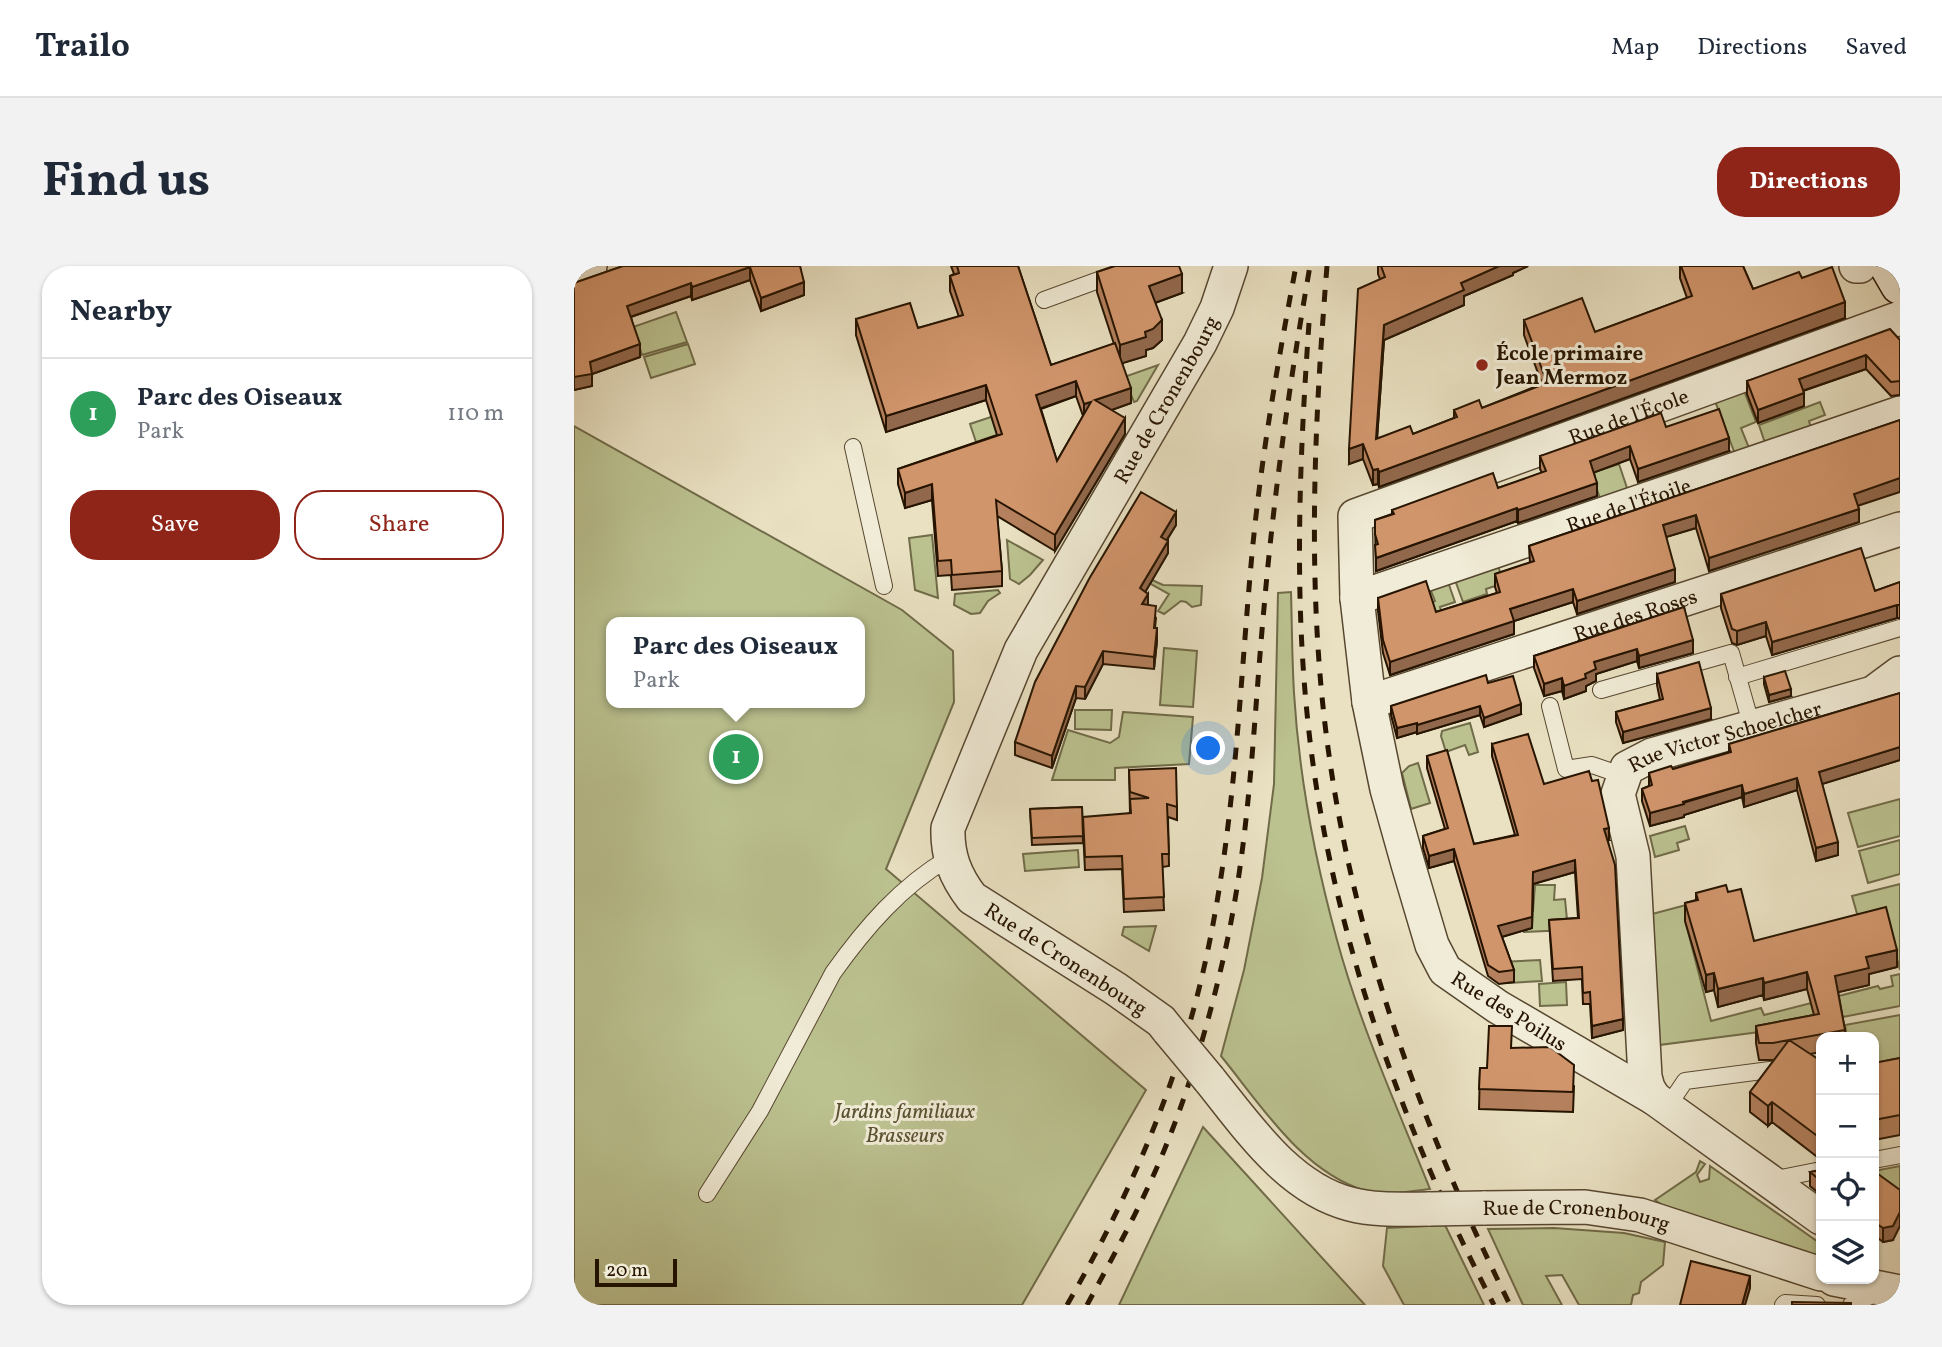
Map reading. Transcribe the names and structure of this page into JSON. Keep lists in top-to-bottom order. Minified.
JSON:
{"streets":{"street":["Rue de Cronenbourg","Rue de l'École","Rue de l'Étoile","Rue des Roses","Rue Victor Schoelcher","Rue des Poilus"]},"crossings":[["Rue de l'École","Rue des Poilus"],["Rue de l'Étoile","Rue des Poilus"],["Rue des Roses","Rue des Poilus"],["Rue Victor Schoelcher","Rue des Poilus"]],"parks":["Jardins familiaux Brasseurs"],"places":["École primaire Jean Mermoz"],"scale_bar":"20 m","page":{"header":"Trailo","nav":["Map","Directions","Saved"],"buttons":["Directions",["Save","Share"]],"title":"Find us","heading":"Nearby","list":[{"mark":"1","name":"Parc des Oiseaux","note":"Park","value":"110 m"}],"popup":["Parc des Oiseaux","Park"],"pins":"1","map_buttons":["+","−"],"scale":"20 m"}}
